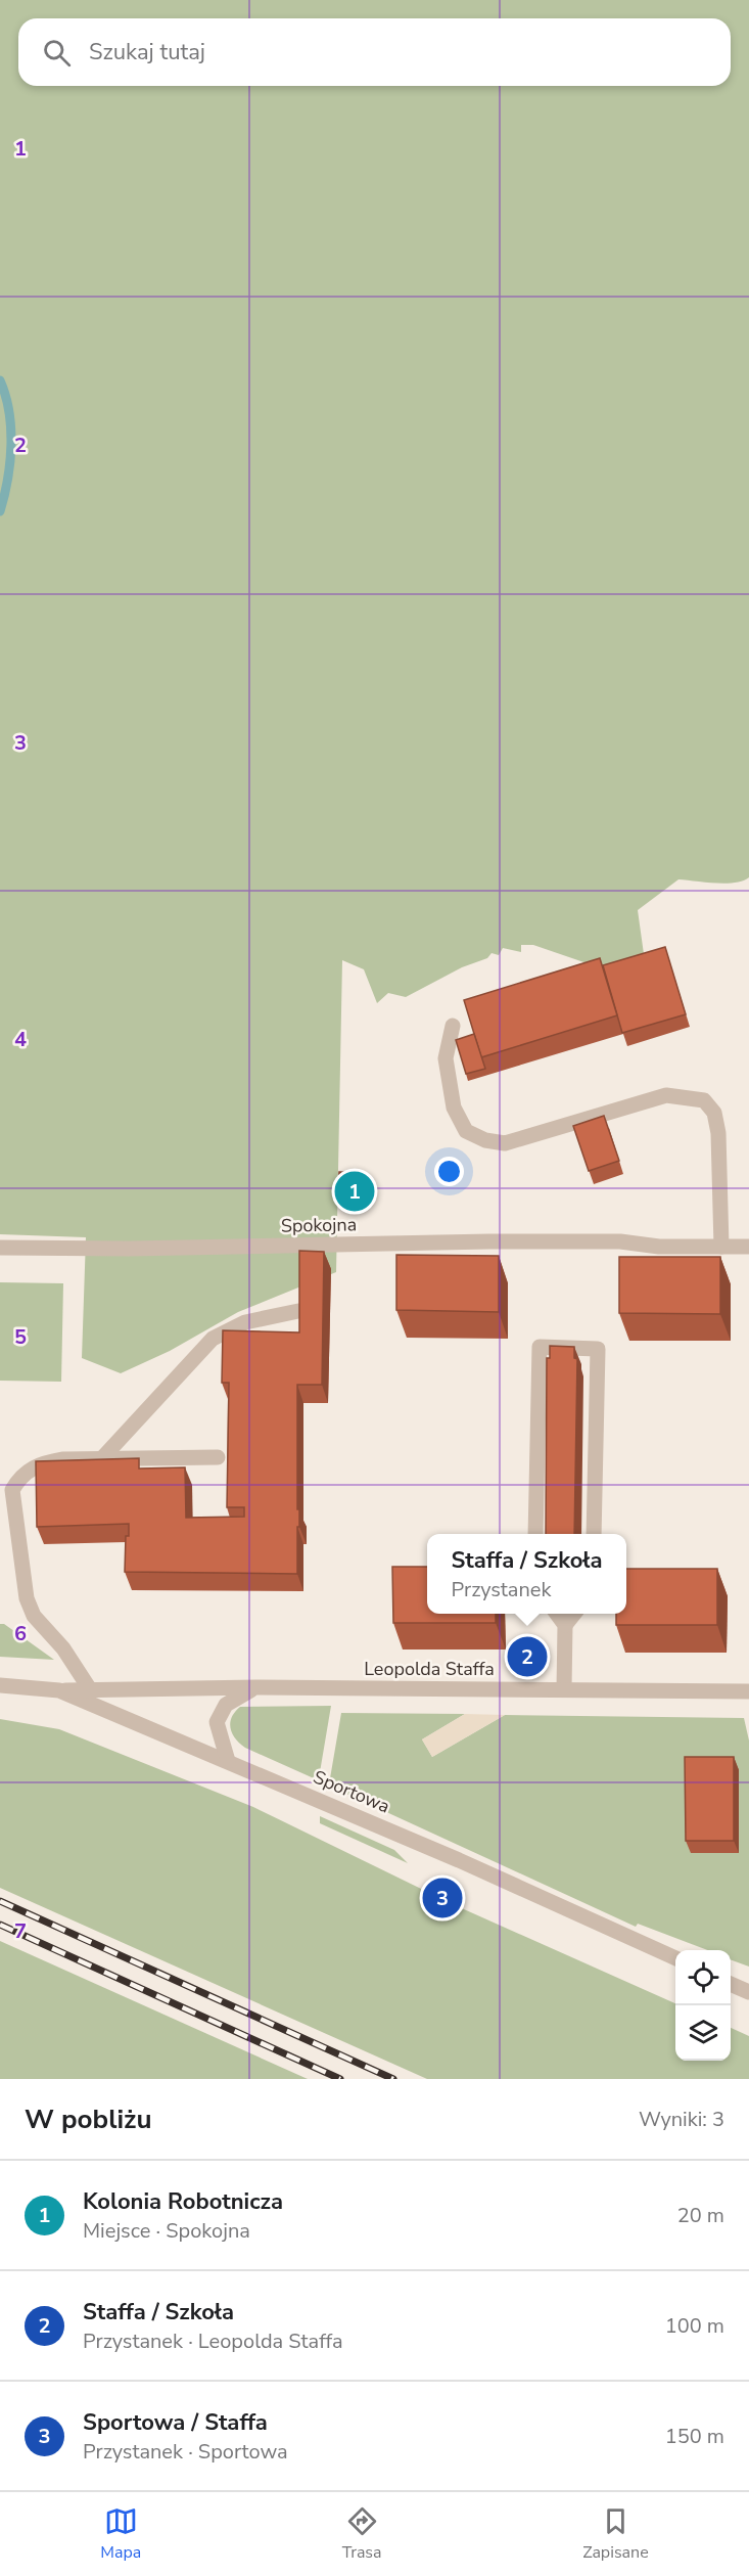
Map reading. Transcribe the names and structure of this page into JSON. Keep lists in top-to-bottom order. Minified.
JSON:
{"streets":{"street":["Spokojna","Leopolda Staffa","Sportowa"]},"crossings":[["Leopolda Staffa","Sportowa"]],"page":{"search":"Szukaj tutaj","pins":["1","2","3"],"popup":["Staffa / Szkoła","Przystanek"],"heading":["W pobliżu","Wyniki: 3"],"list":[{"mark":"1","name":"Kolonia Robotnicza","note":"Miejsce · Spokojna","value":"20 m"},{"mark":"2","name":"Staffa / Szkoła","note":"Przystanek · Leopolda Staffa","value":"100 m"},{"mark":"3","name":"Sportowa / Staffa","note":"Przystanek · Sportowa","value":"150 m"}],"nav":["Mapa","Trasa","Zapisane"]},"grid":{"rows":["1","2","3","4","5","6","7"]}}
